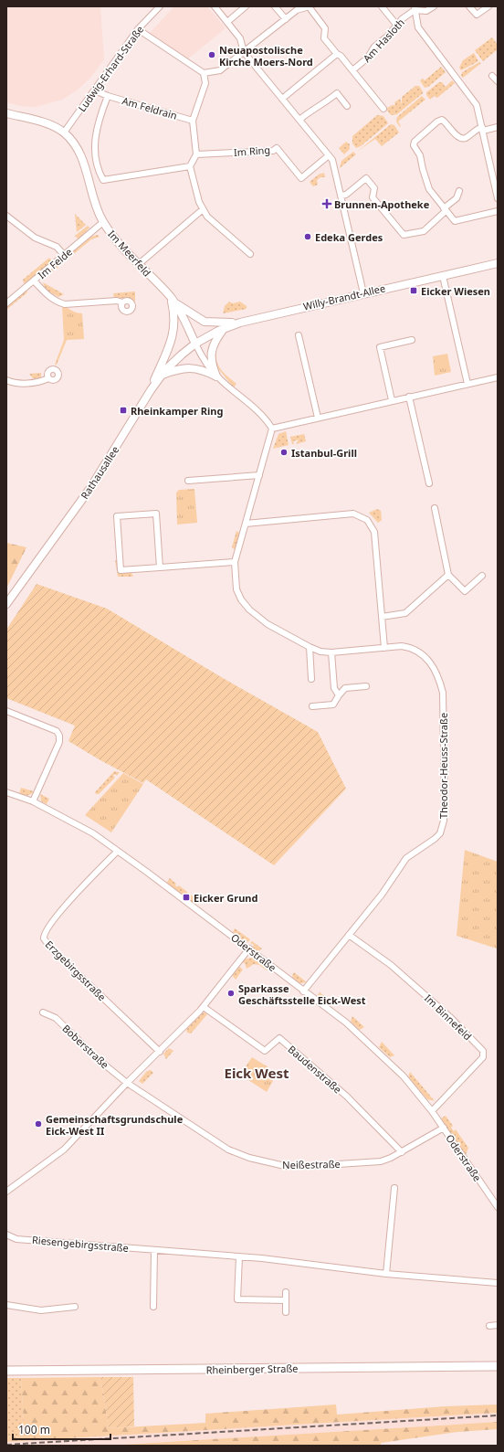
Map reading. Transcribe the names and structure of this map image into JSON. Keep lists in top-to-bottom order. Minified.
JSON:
{"streets":{"main road":["Rheinberger Straße"],"street":["Am Hasloth","Ludwig-Erhard-Straße","Am Feldrain","Im Ring","Im Meerfeld","Im Felde","Willy-Brandt-Allee","Rathausallee","Theodor-Heuss-Straße","Oderstraße","Erzgebirgsstraße","Im Binnefeld","Boberstraße","Baudenstraße","Neißestraße","Riesengebirgsstraße"]},"crossings":[["Ludwig-Erhard-Straße","Am Feldrain"],["Ludwig-Erhard-Straße","Im Meerfeld"],["Im Meerfeld","Im Felde"],["Im Meerfeld","Willy-Brandt-Allee"],["Im Meerfeld","Rathausallee"],["Willy-Brandt-Allee","Rathausallee"],["Theodor-Heuss-Straße","Oderstraße"],["Theodor-Heuss-Straße","Im Binnefeld"],["Oderstraße","Erzgebirgsstraße"],["Oderstraße","Im Binnefeld"],["Oderstraße","Neißestraße"],["Boberstraße","Neißestraße"],["Baudenstraße","Neißestraße"]],"districts":["Eick West"],"places":{"other":["Neuapostolische Kirche Moers-Nord","Edeka Gerdes","Istanbul-Grill","Sparkasse Geschäftsstelle Eick-West","Gemeinschaftsgrundschule Eick-West II"],"health":["Brunnen-Apotheke"],"transit":["Eicker Wiesen","Rheinkamper Ring","Eicker Grund"]},"scale_bar":"100 m"}
